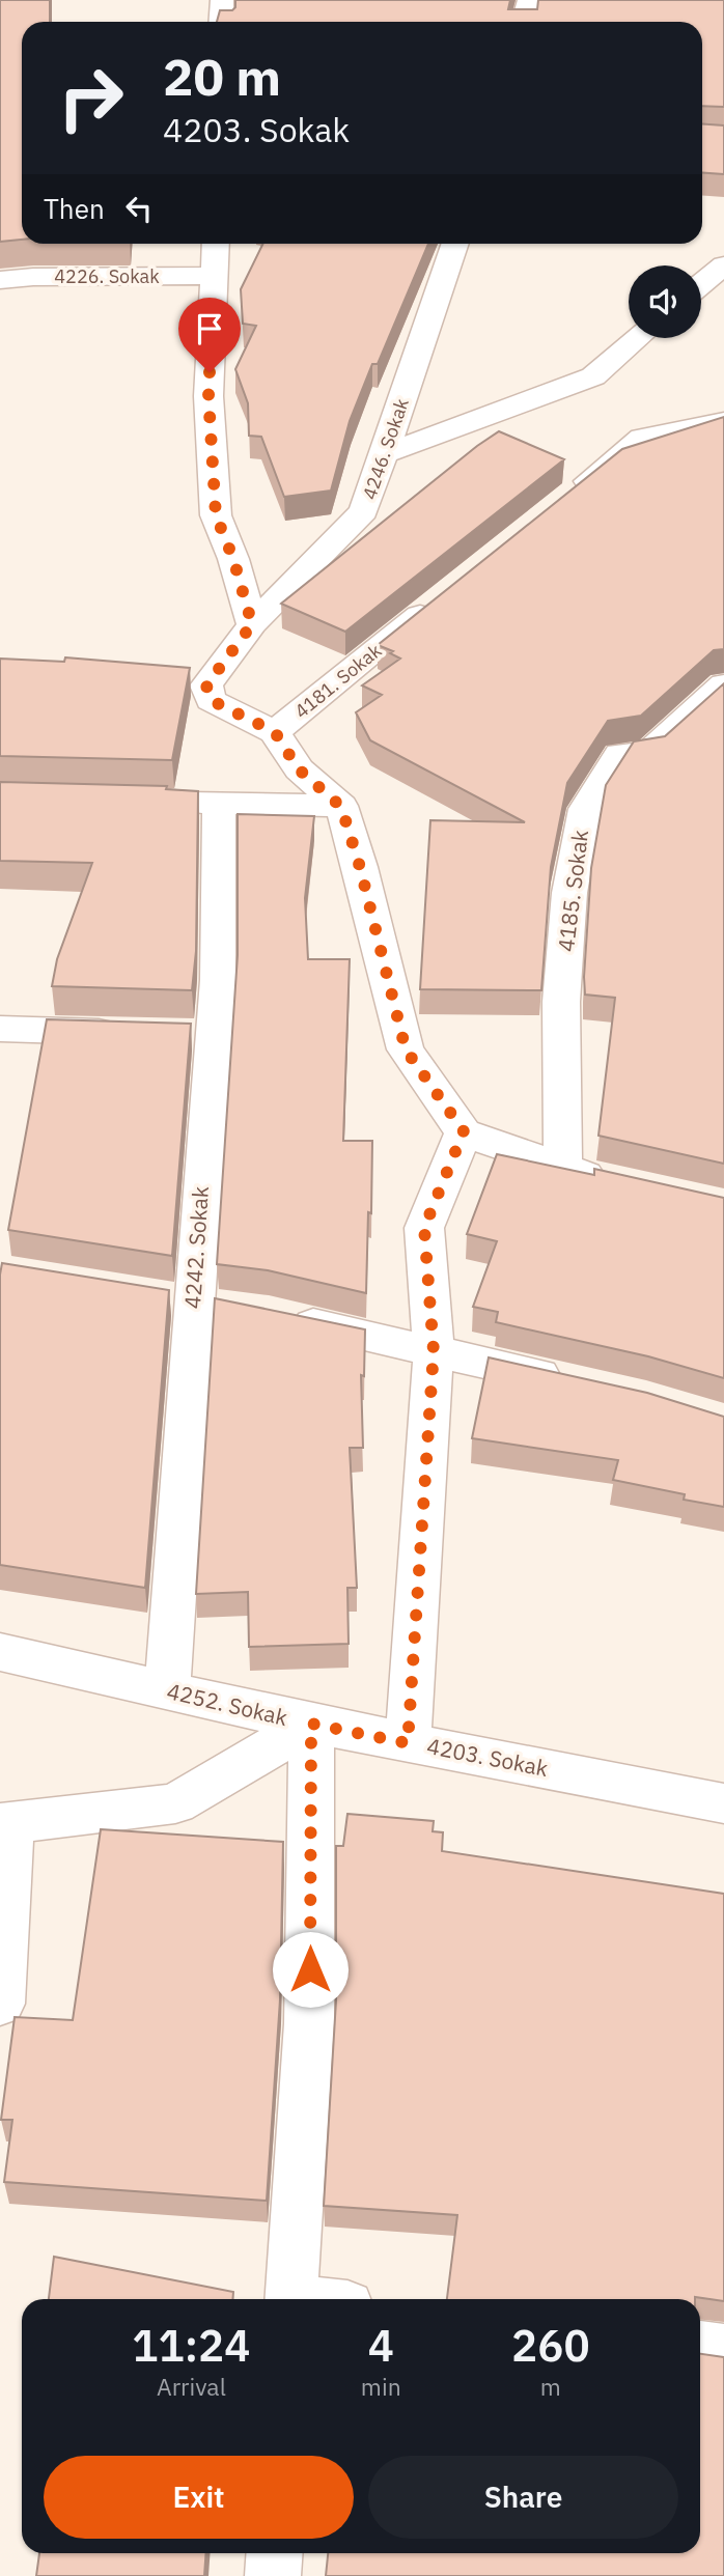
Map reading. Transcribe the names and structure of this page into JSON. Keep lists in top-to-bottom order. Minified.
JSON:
{"streets":{"street":["4226. Sokak","4246. Sokak","4181. Sokak","4185. Sokak","4242. Sokak","4252. Sokak","4203. Sokak"]},"crossings":[["4242. Sokak","4252. Sokak"],["4252. Sokak","4203. Sokak"]],"page":{"turn":["20 m","4203. Sokak"],"then":"Then","eta":["11:24","Arrival","4","min","260","m"],"buttons":["Exit","Share"]}}
